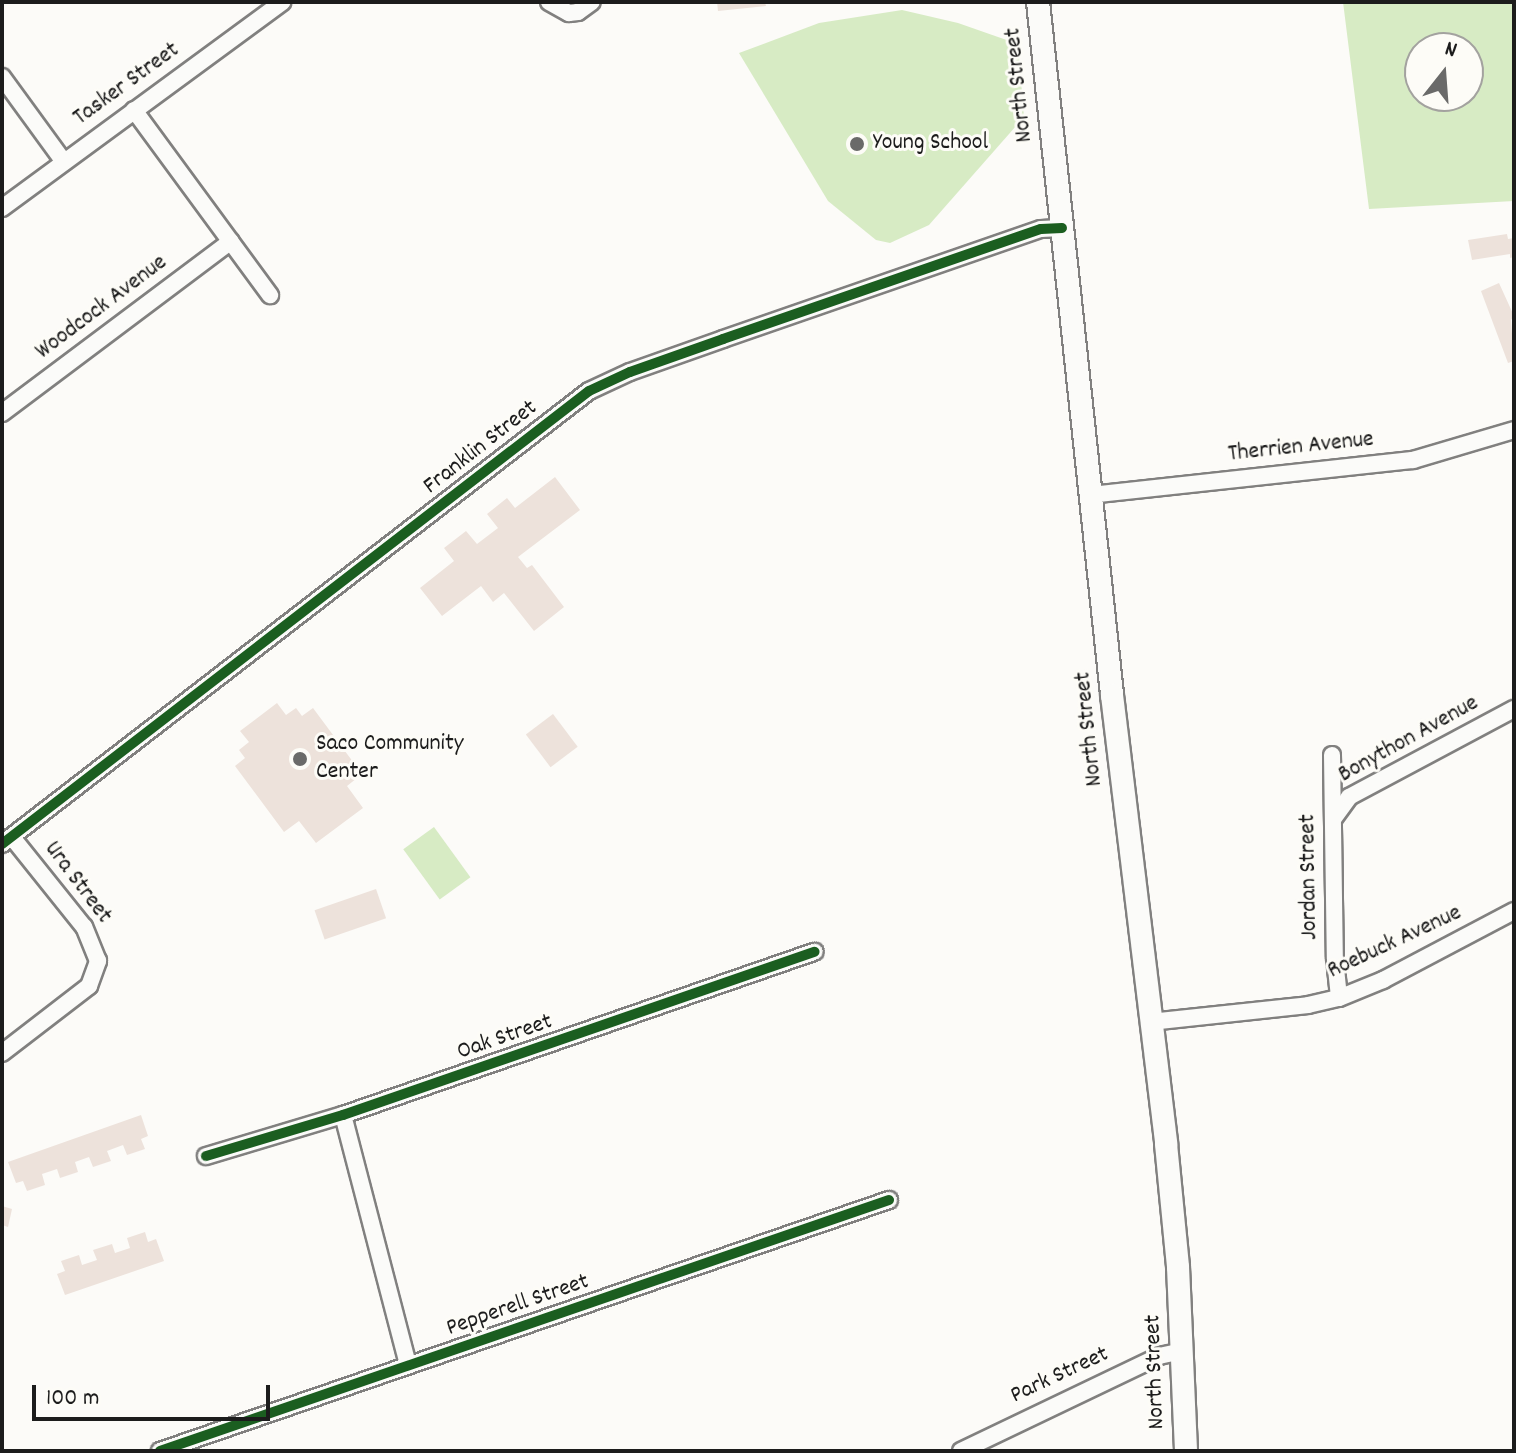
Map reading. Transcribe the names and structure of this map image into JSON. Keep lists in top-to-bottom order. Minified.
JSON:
{"streets":{"main road":["North Street"],"street":["Tasker Street","Woodcock Avenue","Franklin Street","Therrien Avenue","Bonython Avenue","Jordan Street","Ura Street","Roebuck Avenue","Oak Street","Pepperell Street","Park Street"]},"crossings":[["North Street","Franklin Street"],["North Street","Therrien Avenue"],["North Street","Roebuck Avenue"],["North Street","Park Street"],["Franklin Street","Ura Street"],["Bonython Avenue","Jordan Street"],["Jordan Street","Roebuck Avenue"]],"places":["Young School","Saco Community Center"],"scale_bar":"100 m","north":"top"}
